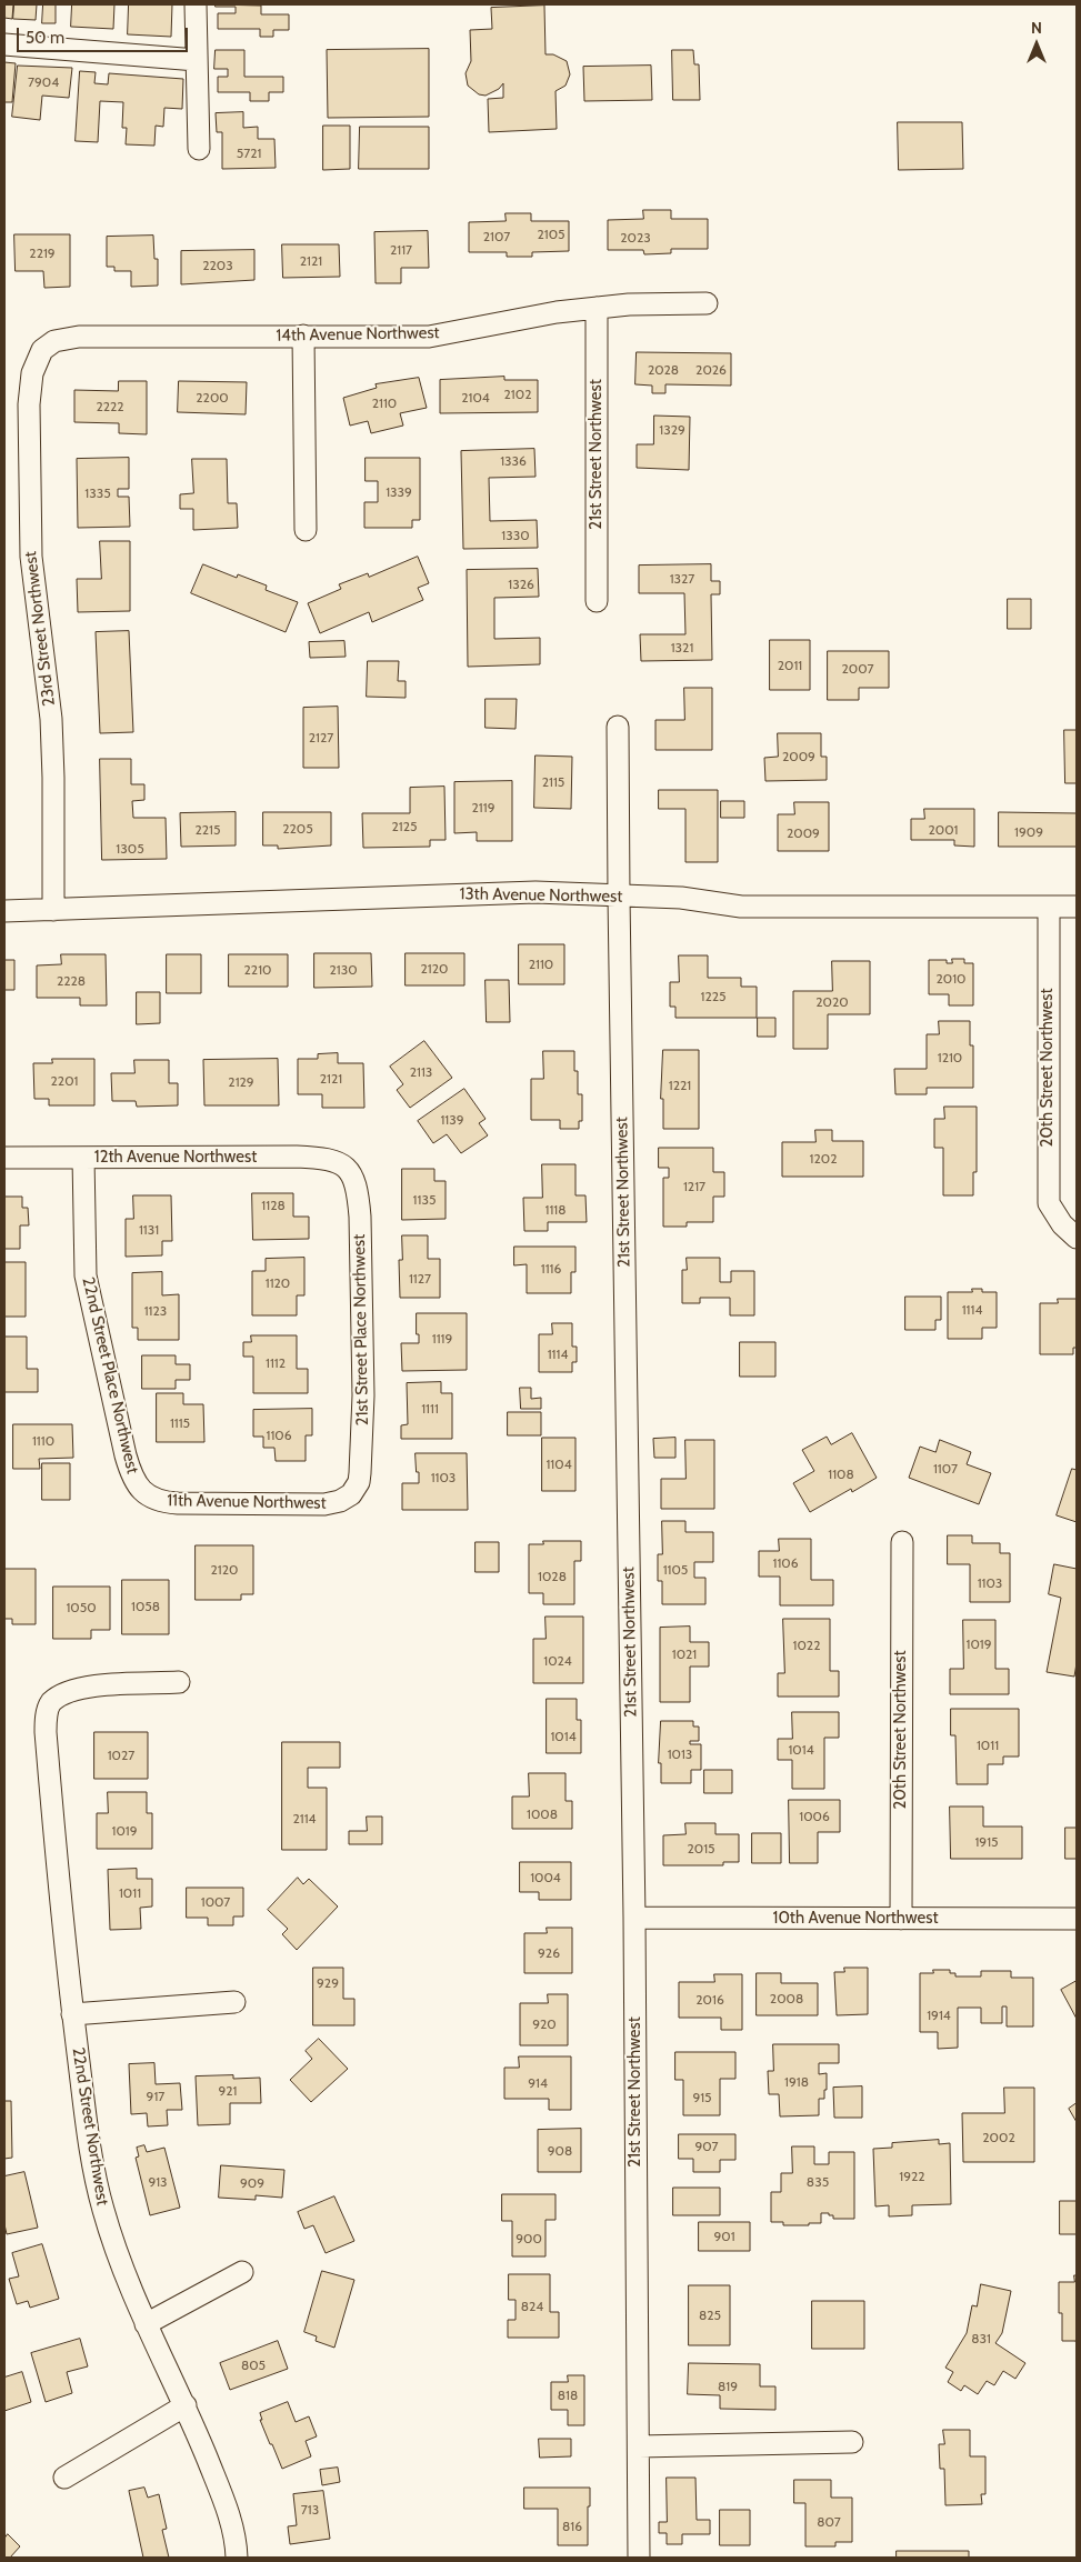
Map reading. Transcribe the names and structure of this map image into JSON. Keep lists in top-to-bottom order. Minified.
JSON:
{"streets":{"street":["14th Avenue Northwest","21st Street Northwest","23rd Street Northwest","13th Avenue Northwest","20th Street Northwest","12th Avenue Northwest","21st Street Place Northwest","22nd Street Place Northwest","11th Avenue Northwest","10th Avenue Northwest","22nd Street Northwest"]},"crossings":[["14th Avenue Northwest","21st Street Northwest"],["14th Avenue Northwest","23rd Street Northwest"],["21st Street Northwest","13th Avenue Northwest"],["21st Street Northwest","10th Avenue Northwest"],["23rd Street Northwest","13th Avenue Northwest"],["13th Avenue Northwest","20th Street Northwest"],["20th Street Northwest","10th Avenue Northwest"],["12th Avenue Northwest","21st Street Place Northwest"],["12th Avenue Northwest","22nd Street Place Northwest"],["21st Street Place Northwest","11th Avenue Northwest"],["22nd Street Place Northwest","11th Avenue Northwest"]],"house_numbers":["7904","5721","2105","2107","2023","2117","2219","2121","2203","2028","2026","2102","2200","2104","2110","2222","1329","1336","1339","1335","1330","1327","1326","1321","2011","2007","2127","2009","2115","2119","2125","2205","2215","2001","1909","2009","1305","2110","2120","2210","2130","2010","2228","1225","2020","1210","2113","2121","2201","2129","1221","1139","1202","1217","1135","1128","1118","1131","1116","1127","1120","1114","1123","1119","1114","1112","1111","1115","1106","1110","1104","1107","1108","1103","1106","2120","1105","1028","1103","1058","1050","1019","1022","1021","1024","1014","1011","1014","1013","1027","1008","1006","2114","1019","1915","2015","1004","1011","1007","926","929","2008","2016","1914","920","1918","914","921","917","915","2002","907","908","1922","913","835","909","901","900","824","825","831","805","819","818","713","807","816"],"scale_bar":"50 m","north":"top"}
